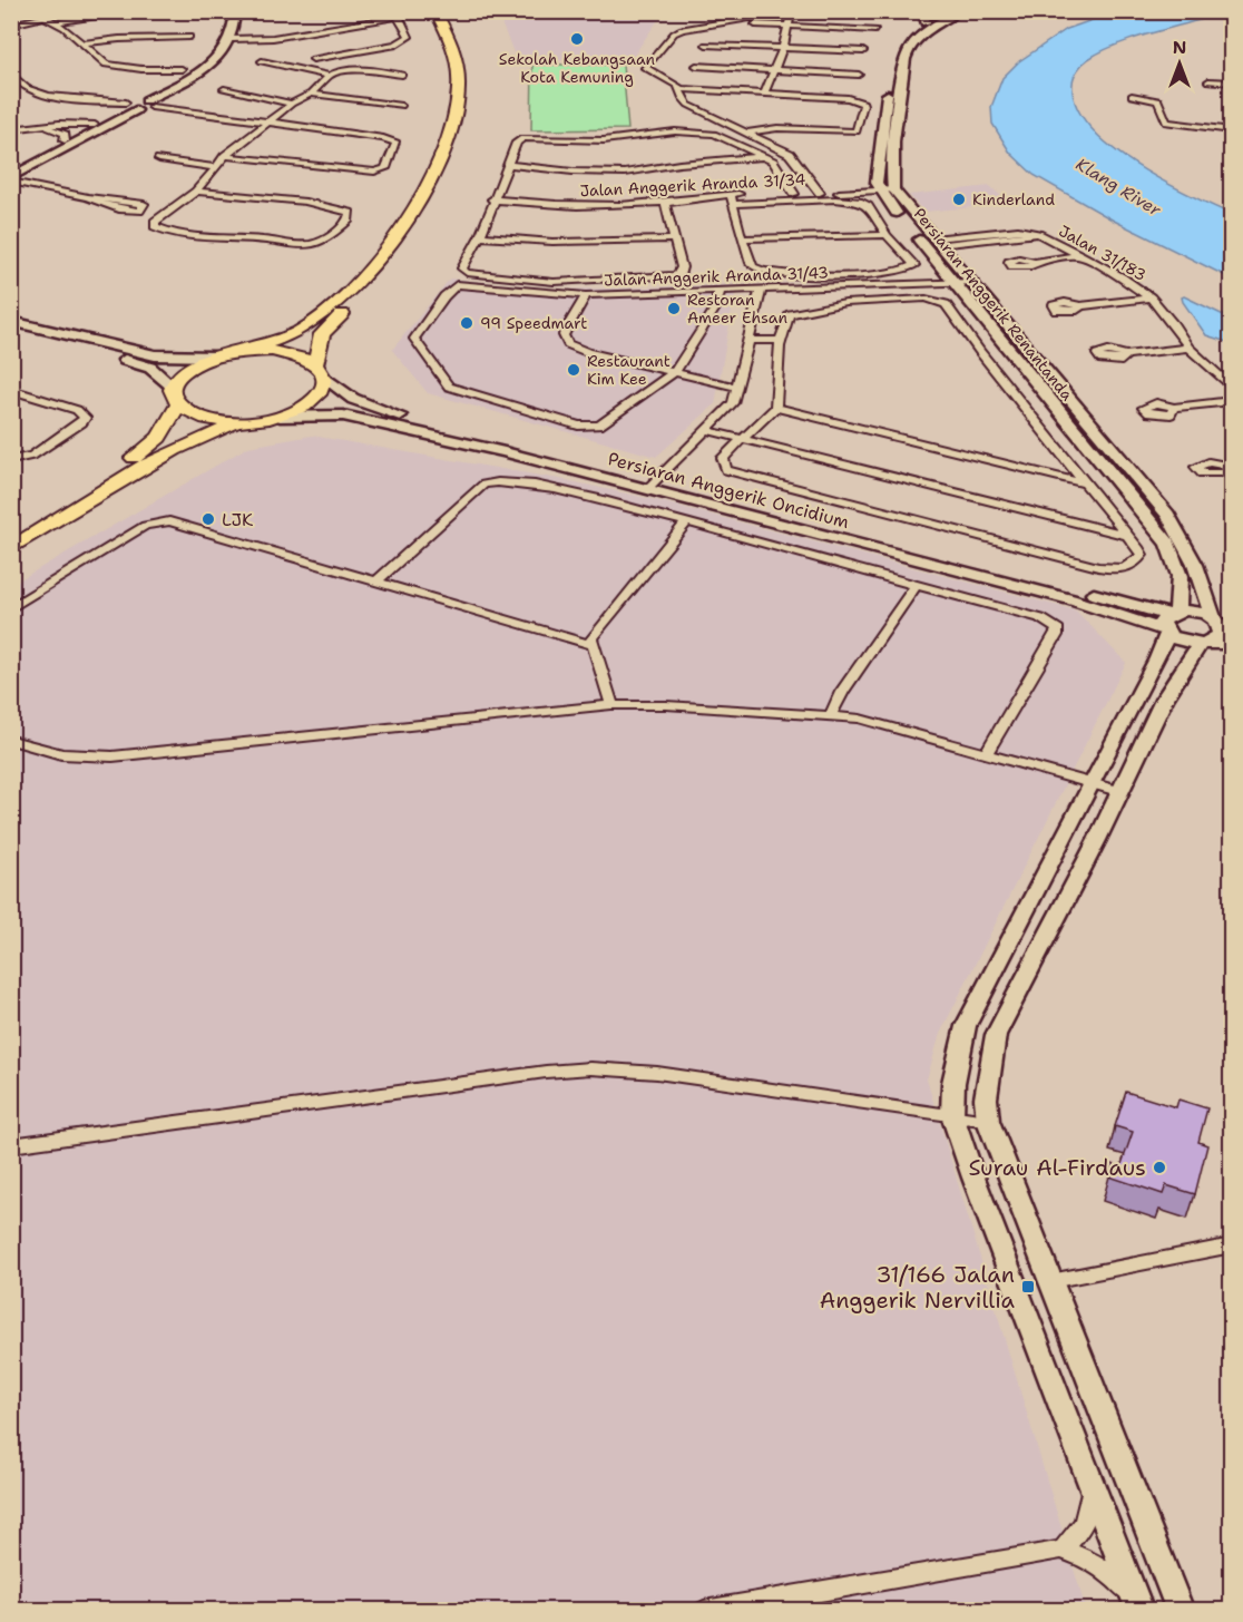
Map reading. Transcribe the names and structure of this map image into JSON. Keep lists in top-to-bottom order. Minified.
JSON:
{"streets":{"main road":["Persiaran Anggerik Renantanda","Persiaran Anggerik Oncidium"],"street":["Jalan Anggerik Aranda 31/34","Jalan 31/183","Jalan Anggerik Aranda 31/43"]},"crossings":[["Jalan Anggerik Aranda 31/34","Persiaran Anggerik Renantanda"],["Jalan 31/183","Persiaran Anggerik Renantanda"],["Jalan Anggerik Aranda 31/43","Persiaran Anggerik Renantanda"],["Persiaran Anggerik Renantanda","Persiaran Anggerik Oncidium"]],"water":["Klang River"],"places":{"other":["Sekolah Kebangsaan Kota Kemuning","Kinderland","Restoran Ameer Ehsan","99 Speedmart","Restaurant Kim Kee","LJK","Surau Al-Firdaus"],"transit":["31/166 Jalan Anggerik Nervillia"]},"north":"top"}
